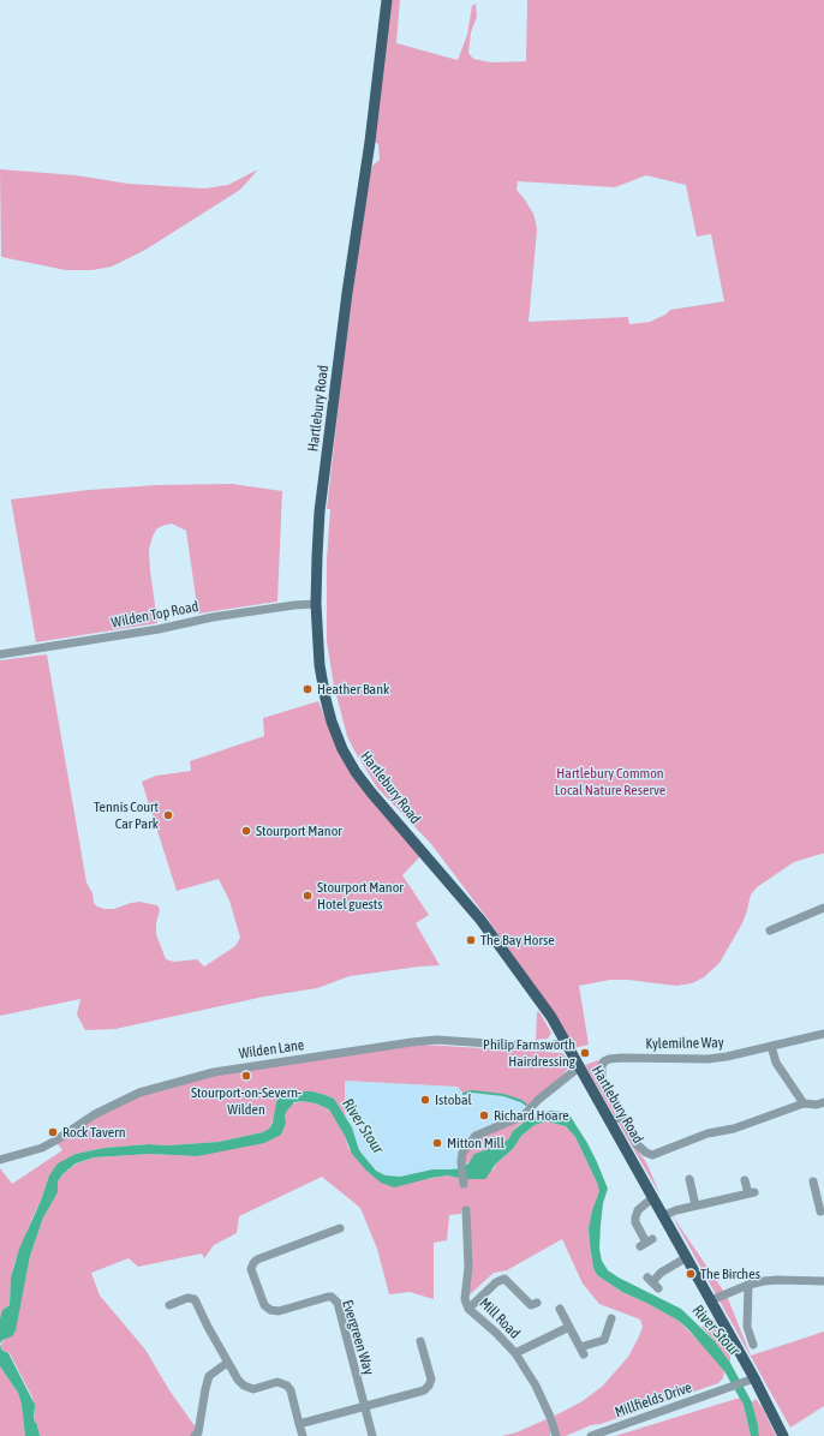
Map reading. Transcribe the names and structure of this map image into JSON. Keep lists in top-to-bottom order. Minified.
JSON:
{"streets":{"main road":["Hartlebury Road"],"street":["Wilden Top Road","Kylemilne Way","Wilden Lane","Mill Road","Evergreen Way","Millfields Drive"]},"crossings":[["Hartlebury Road","Wilden Top Road"],["Hartlebury Road","Wilden Lane"],["Hartlebury Road","Millfields Drive"]],"water":["River Stour"],"parks":["Hartlebury Common Local Nature Reserve"],"places":["Heather Bank","Tennis Court Car Park","Stourport Manor","Stourport Manor Hotel guests","The Bay Horse","Philip Farnsworth Hairdressing","Stourport-on-Severn- Wilden","Istobal","Richard Hoare","Rock Tavern","Mitton Mill","The Birches"]}
